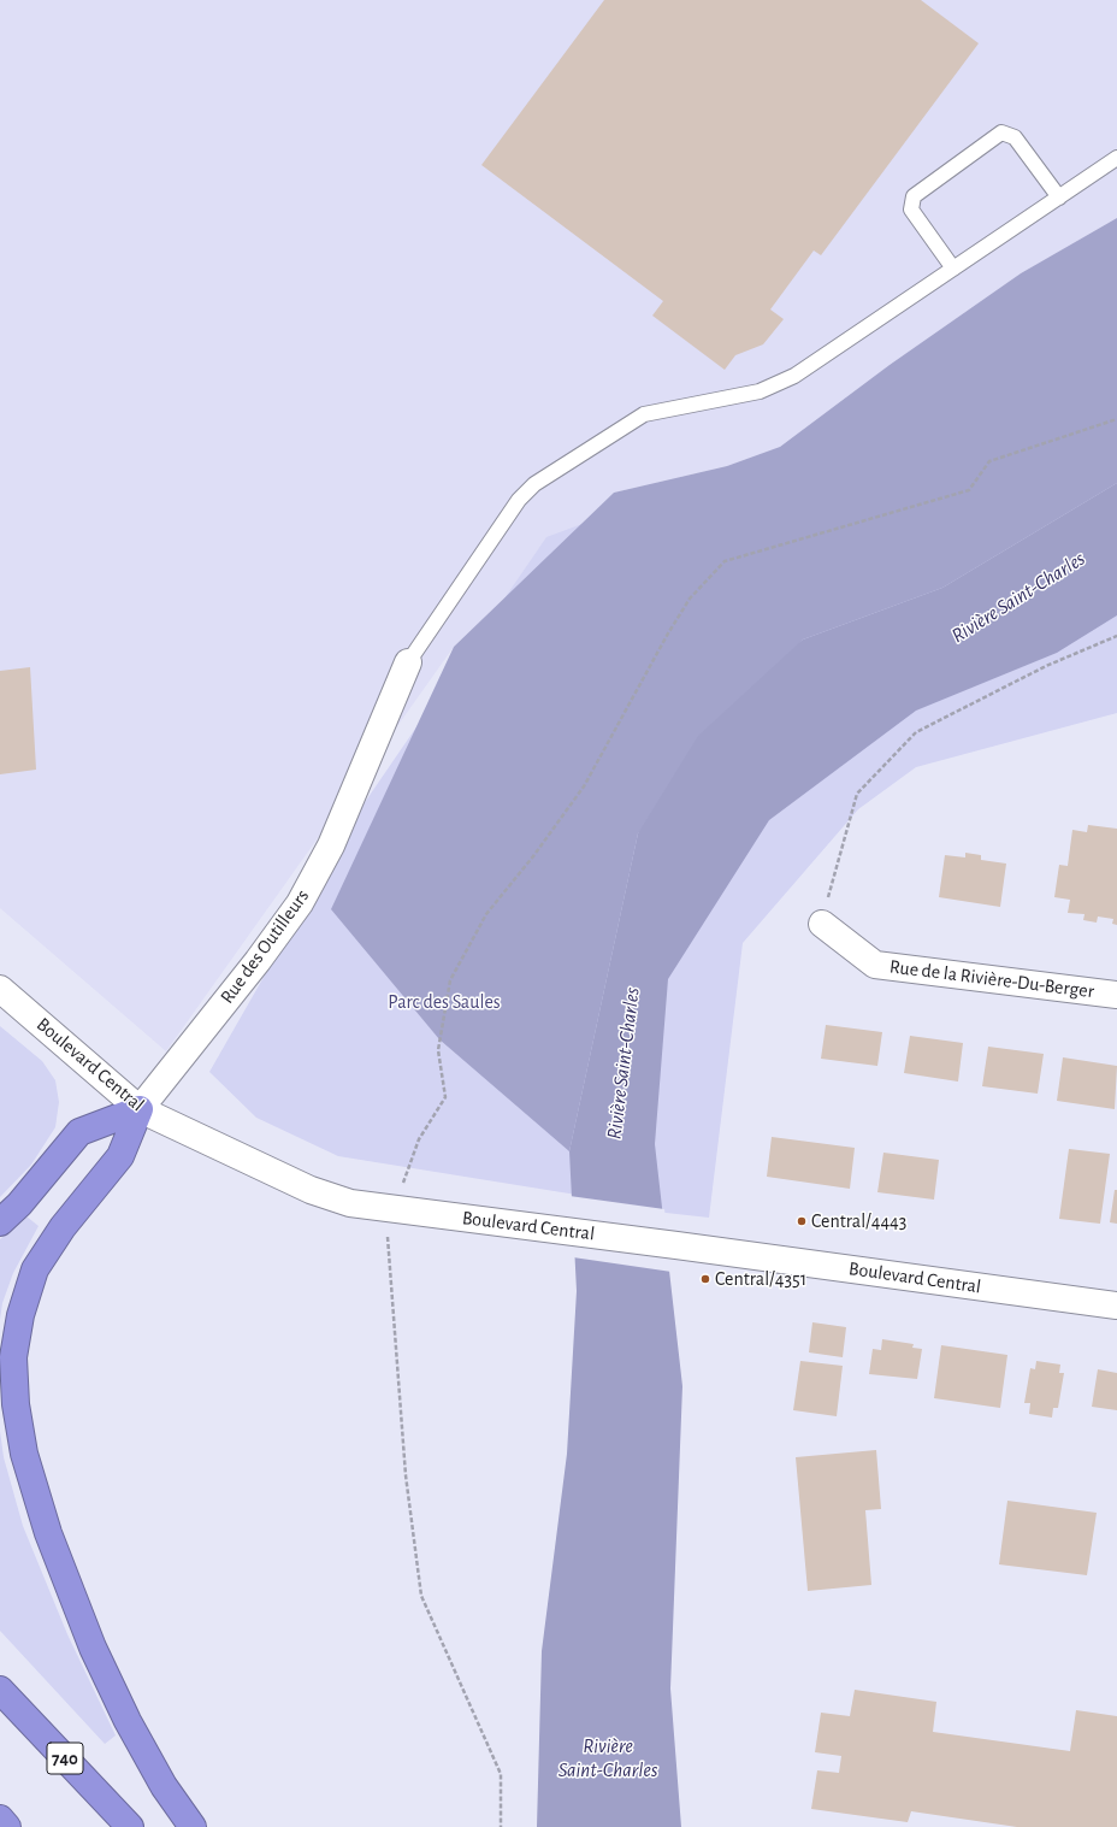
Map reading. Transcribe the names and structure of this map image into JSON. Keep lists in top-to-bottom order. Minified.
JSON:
{"streets":{"highway":["740"],"street":["Rue des Outilleurs","Rue de la Rivière-Du-Berger","Boulevard Central"]},"crossings":[["Rue des Outilleurs","Boulevard Central"]],"water":["Rivière Saint-Charles"],"parks":["Parc des Saules"],"places":["Central/4443","Central/4351"]}
